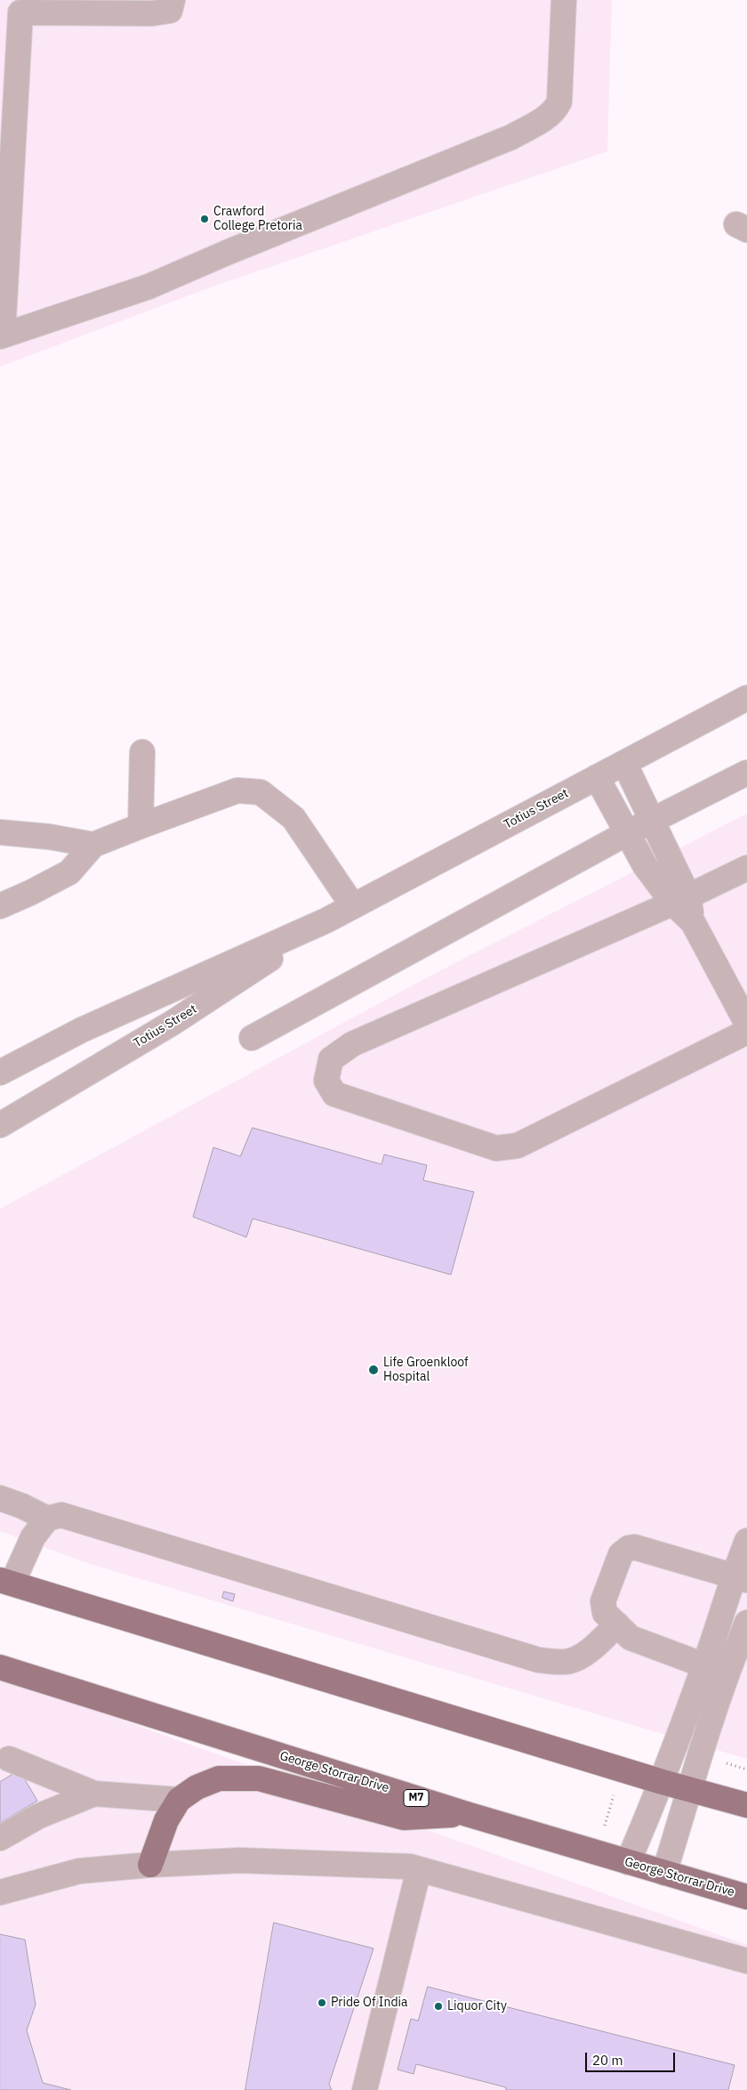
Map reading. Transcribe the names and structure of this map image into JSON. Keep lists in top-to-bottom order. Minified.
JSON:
{"streets":{"main road":["George Storrar Drive","M7"],"street":["Totius Street"]},"places":["Crawford College Pretoria","Life Groenkloof Hospital","Pride Of India","Liquor City"],"scale_bar":"20 m"}
